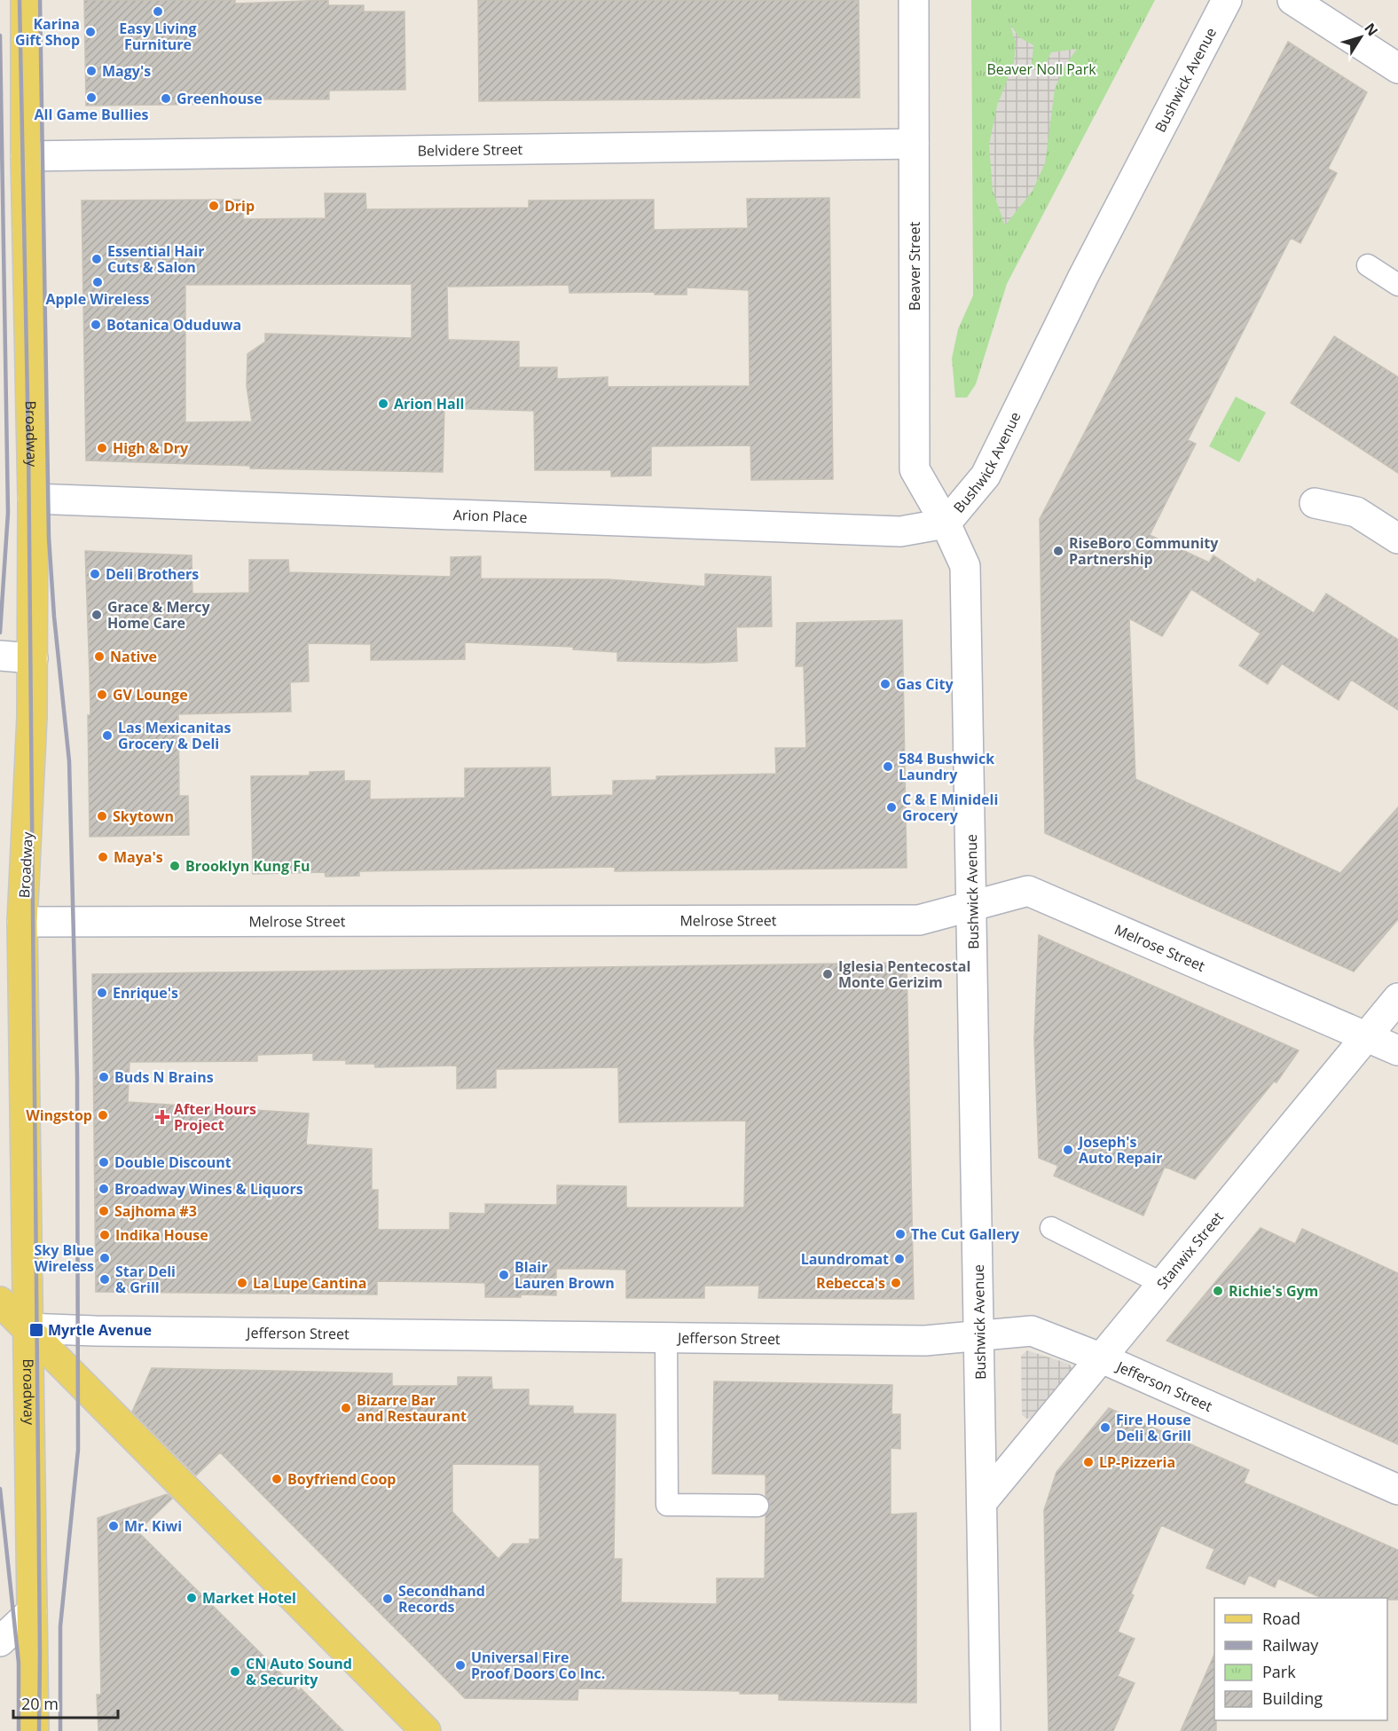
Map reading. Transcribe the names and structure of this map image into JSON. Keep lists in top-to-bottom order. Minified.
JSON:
{"streets":{"main road":["Broadway"],"street":["Bushwick Avenue","Belvidere Street","Beaver Street","Arion Place","Melrose Street","Stanwix Street","Jefferson Street"]},"crossings":[["Bushwick Avenue","Beaver Street"],["Bushwick Avenue","Arion Place"],["Bushwick Avenue","Melrose Street"],["Bushwick Avenue","Stanwix Street"],["Bushwick Avenue","Jefferson Street"],["Belvidere Street","Beaver Street"],["Belvidere Street","Broadway"],["Beaver Street","Arion Place"],["Broadway","Arion Place"],["Broadway","Melrose Street"],["Broadway","Jefferson Street"],["Melrose Street","Stanwix Street"],["Stanwix Street","Jefferson Street"]],"parks":["Beaver Noll Park"],"places":{"other":["Easy Living Furniture","Karina Gift Shop","Magy's","All Game Bullies","Greenhouse","Drip","Essential Hair Cuts & Salon","Apple Wireless","Botanica Oduduwa","Arion Hall","High & Dry","RiseBoro Community Partnership","Deli Brothers","Grace & Mercy Home Care","Native","Gas City","GV Lounge","Las Mexicanitas Grocery & Deli","584 Bushwick Laundry","C & E Minideli Grocery","Skytown","Maya's","Brooklyn Kung Fu","Iglesia Pentecostal Monte Gerizim","Enrique's","Buds N Brains","Wingstop","Joseph's Auto Repair","Double Discount","Broadway Wines & Liquors","Sajhoma #3","The Cut Gallery","Indika House","Sky Blue Wireless","Laundromat","Blair Lauren Brown","Star Deli & Grill","La Lupe Cantina","Rebecca's","Richie's Gym","Bizarre Bar and Restaurant","Fire House Deli & Grill","LP-Pizzeria","Boyfriend Coop","Mr. Kiwi","Market Hotel","Secondhand Records","Universal Fire Proof Doors Co Inc.","CN Auto Sound & Security"],"health":["After Hours Project"],"transit":["Myrtle Avenue"]},"legend":["Road","Railway","Park","Building"],"scale_bar":"20 m","north":"top right"}
